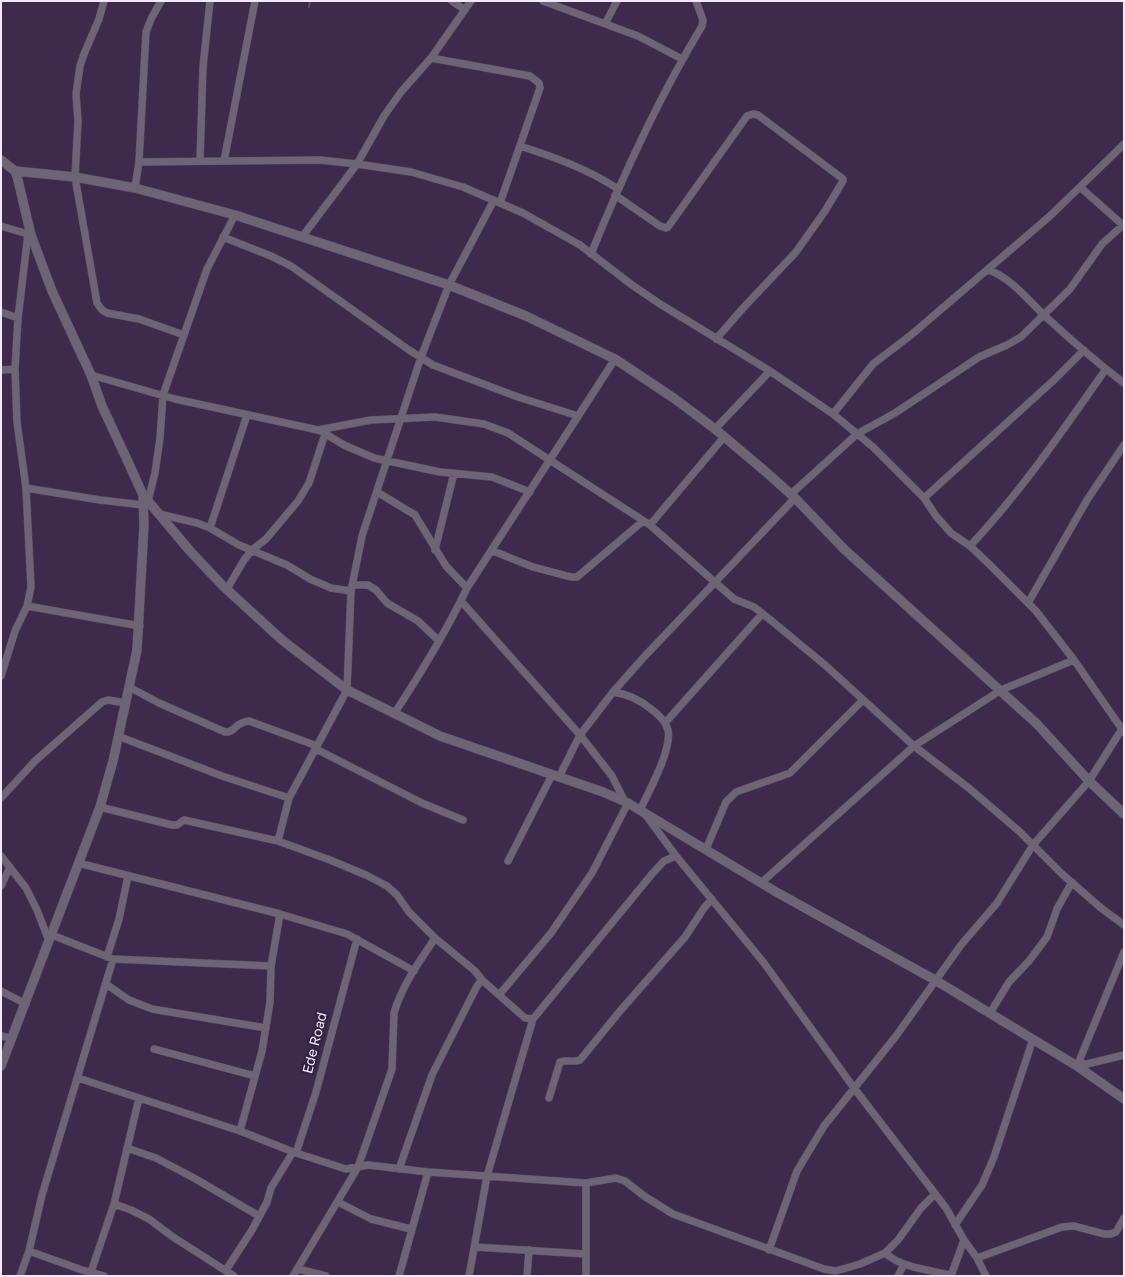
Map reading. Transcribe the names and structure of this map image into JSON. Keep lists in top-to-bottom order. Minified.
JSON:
{"streets":{"street":["Ede Road"]}}
